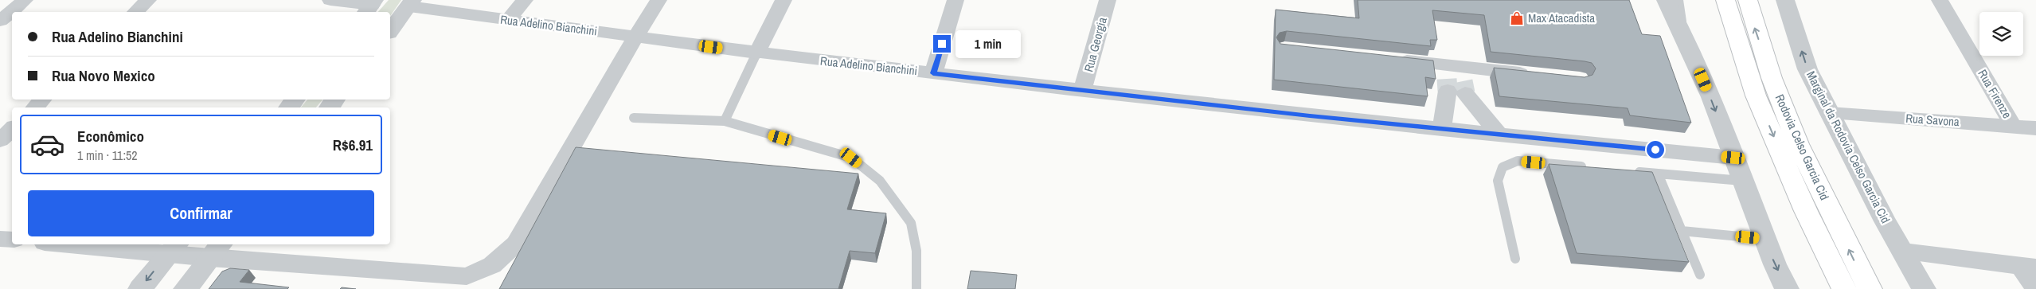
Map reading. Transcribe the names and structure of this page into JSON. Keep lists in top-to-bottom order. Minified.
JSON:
{"streets":{"highway":["Rodovia Celso Garcia Cid"],"street":["Rua Adelino Bianchini","Rua Georgia","Rua Firenze","Rua Savona","Marginal da Rodovia Celso Garcia Cid"]},"crossings":[["Rua Adelino Bianchini","Rua Georgia"],["Rua Firenze","Rua Savona"],["Rua Savona","Marginal da Rodovia Celso Garcia Cid"]],"places":{"shop":["Max Atacadista"]},"page":{"banner":["Rua Adelino Bianchini","Rua Novo Mexico"],"bubble":"1 min","list":[{"name":"Econômico","note":"1 min · 11:52","value":"R$6.91"}],"buttons":"Confirmar"}}
